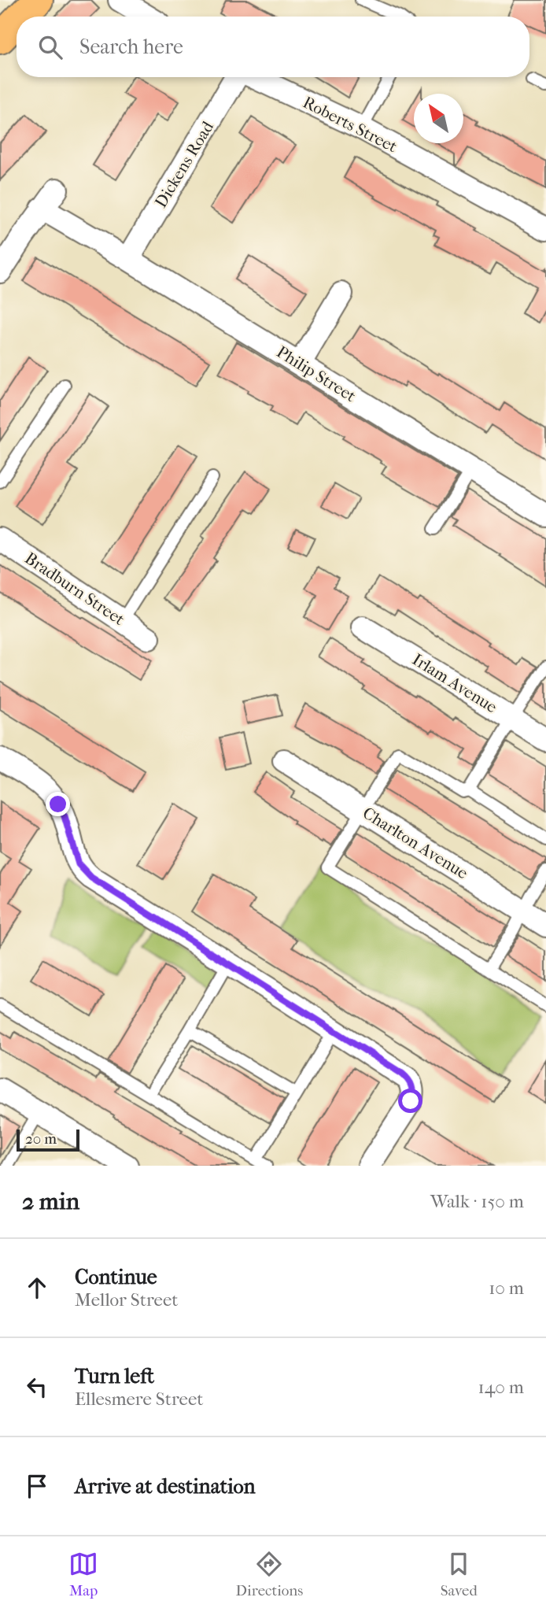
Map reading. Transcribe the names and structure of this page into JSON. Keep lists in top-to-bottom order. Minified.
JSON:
{"streets":{"street":["Roberts Street","Dickens Road","Philip Street","Bradburn Street","Irlam Avenue","Charlton Avenue"]},"crossings":[["Dickens Road","Philip Street"]],"scale_bar":"20 m","north":"top left","page":{"search":"Search here","scale":"20 m","heading":["2 min","Walk · 150 m"],"list":[["Continue","Mellor Street","10 m"],["Turn left","Ellesmere Street","140 m"],"Arrive at destination"],"nav":["Map","Directions","Saved"]}}
